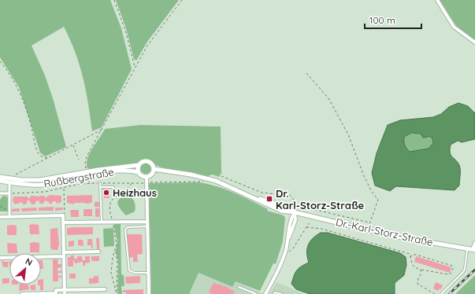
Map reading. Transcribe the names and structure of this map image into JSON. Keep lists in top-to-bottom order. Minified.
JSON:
{"streets":{"street":["Rußbergstraße","Dr.-Karl-Storz-Straße"]},"places":{"other":["Heizhaus"],"transit":["Dr. Karl-Storz-Straße"]},"scale_bar":"100 m","north":"top right"}
